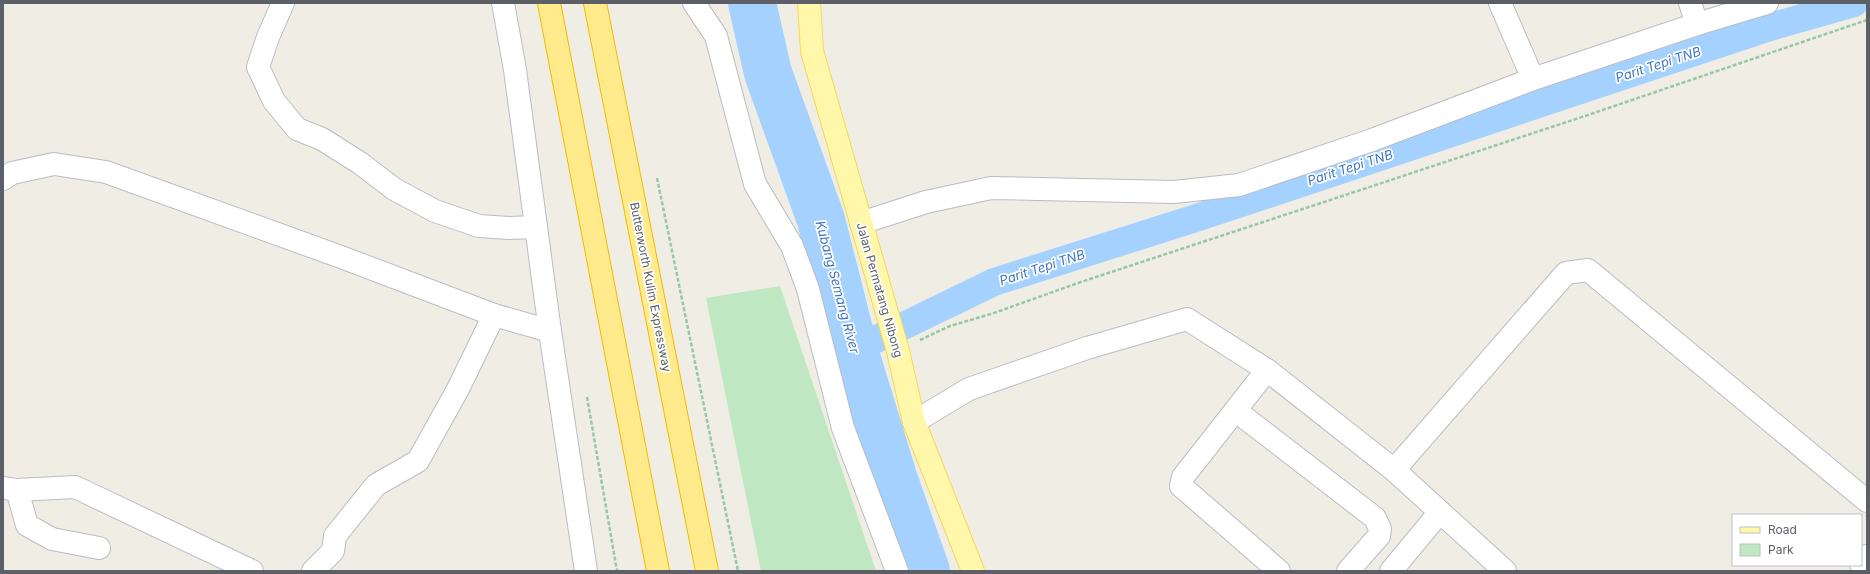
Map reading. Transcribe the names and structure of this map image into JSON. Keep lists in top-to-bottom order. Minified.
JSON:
{"streets":{"highway":["Butterworth Kulim Expressway"],"main road":["Jalan Permatang Nibong"]},"water":["Parit Tepi TNB","Kubang Semang River"],"legend":["Road","Park"]}
